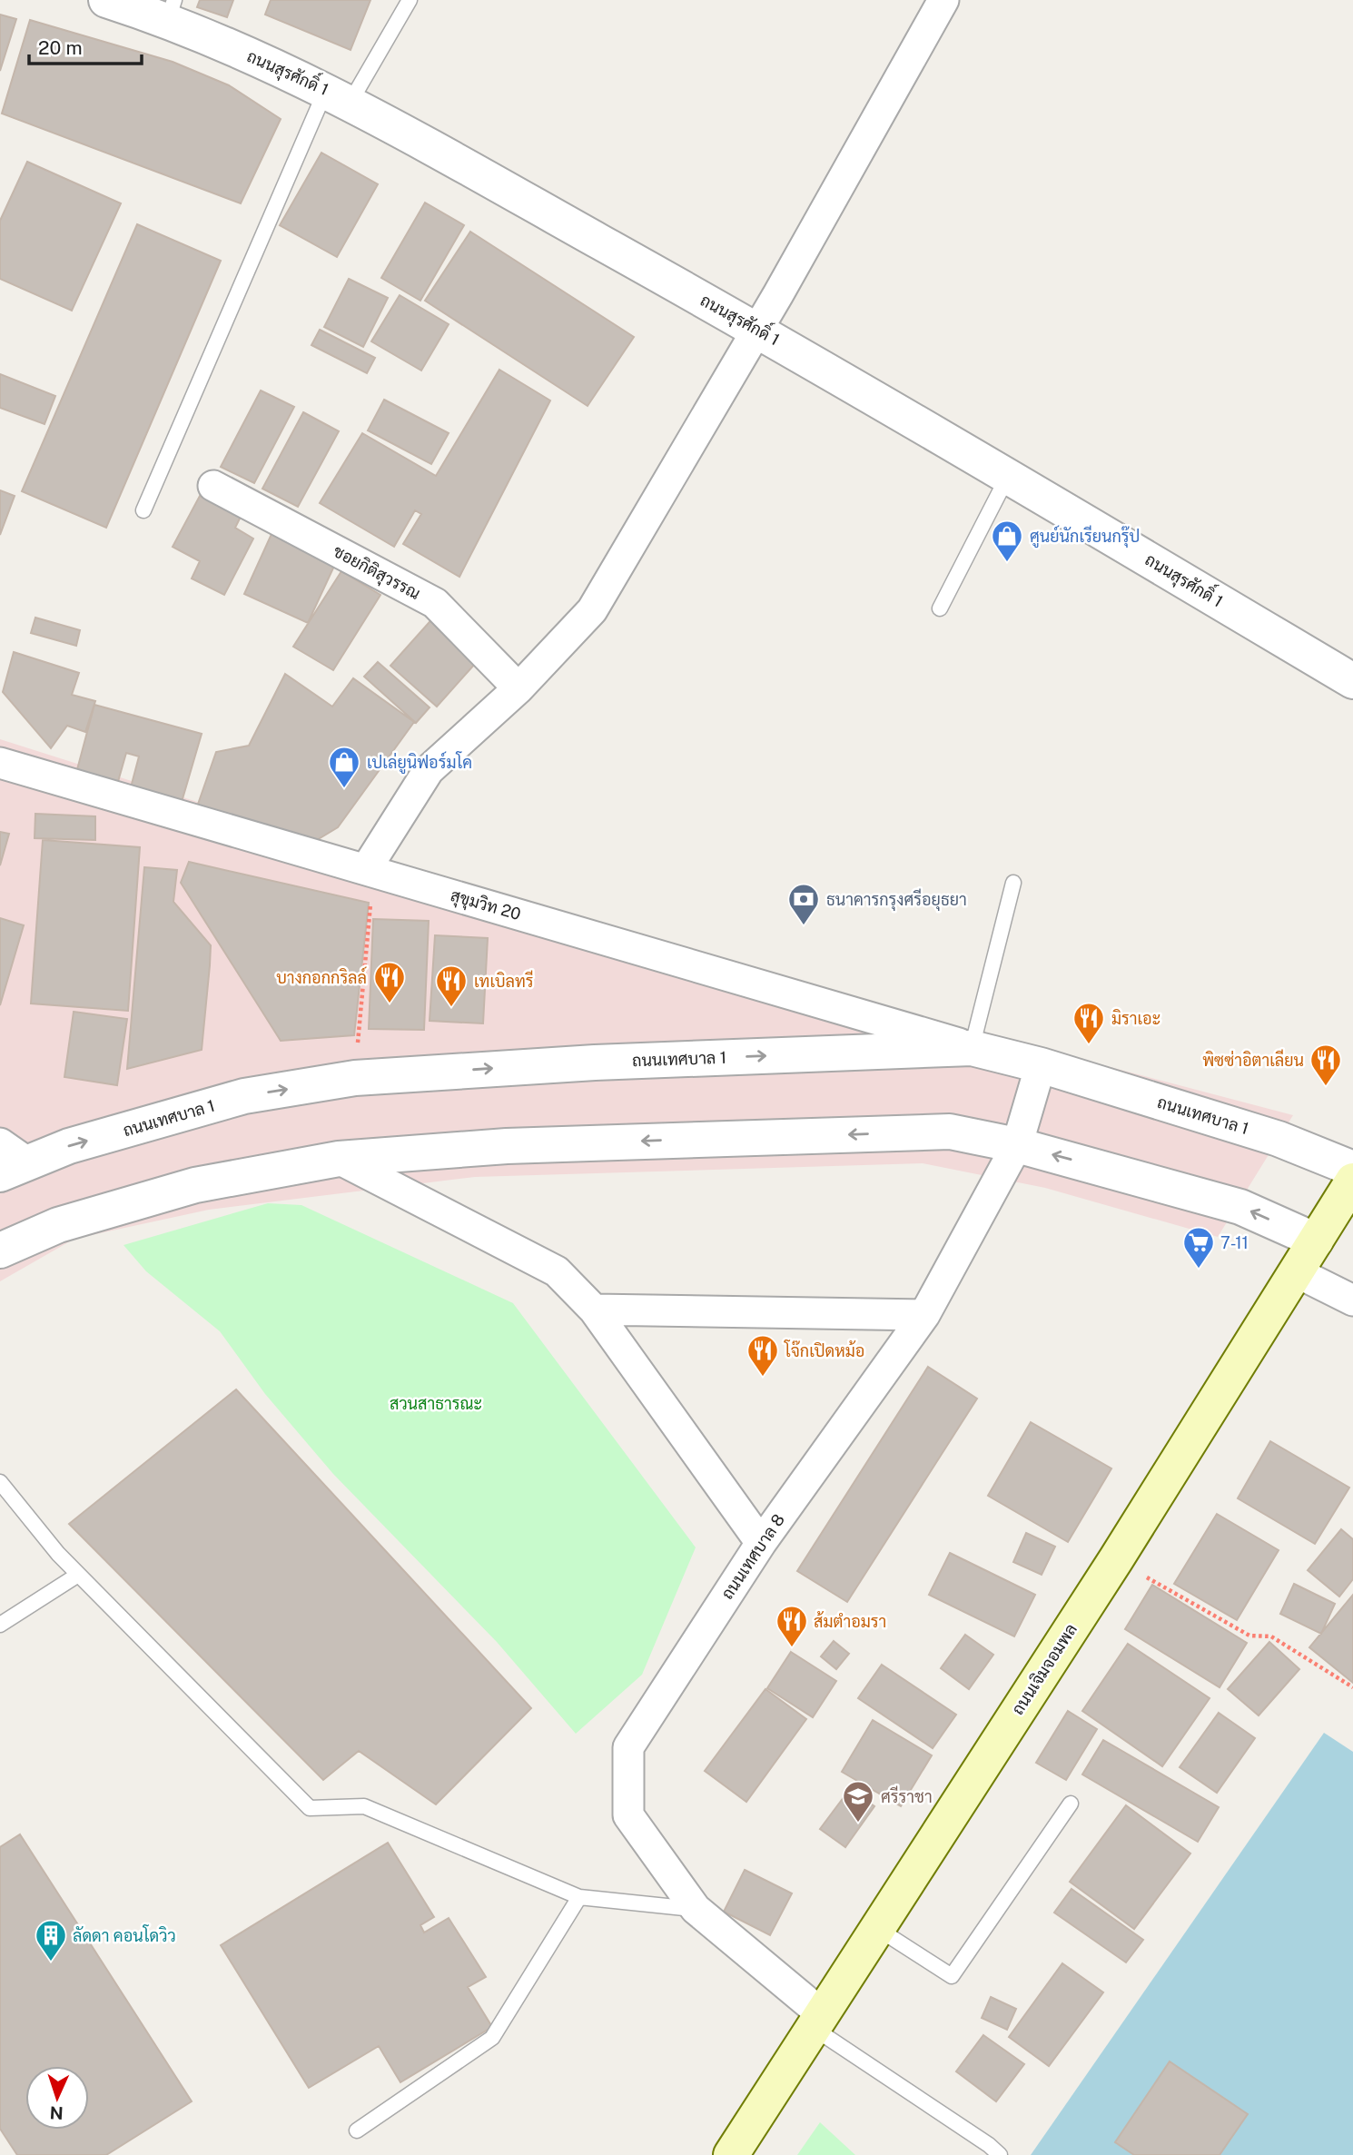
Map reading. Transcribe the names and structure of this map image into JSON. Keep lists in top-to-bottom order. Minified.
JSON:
{"streets":{"main road":["ถนนเจิมจอมพล"],"street":["ถนนสุรศักดิ์ 1","ชอยกิติสุวรรณ","สุขุมวิท 20","ถนนเทศบาล 1","ถนนเทศบาล 8"]},"crossings":[["สุขุมวิท 20","ถนนเทศบาล 1"],["ถนนเทศบาล 1","ถนนเทศบาล 8"],["ถนนเทศบาล 8","ถนนเจิมจอมพล"]],"parks":["สวนสาธารณะ"],"places":{"shop":["ศูนย์นักเรียนกรุ๊ป","เปเล่ยูนิฟอร์มโค"],"bank":["ธนาคารกรุงศรีอยุธยา"],"restaurant":["บางกอกกริลล์","เทเบิลทรี","มิราเอะ","พิซซ่าอิตาเลียน","โจ๊กเปิดหม้อ","ส้มตำอมรา"],"supermarket":["7-11"],"school or university":["ศรีราชา"],"building":["ลัดดา คอนโดวิว"]},"scale_bar":"20 m","north":"bottom"}
